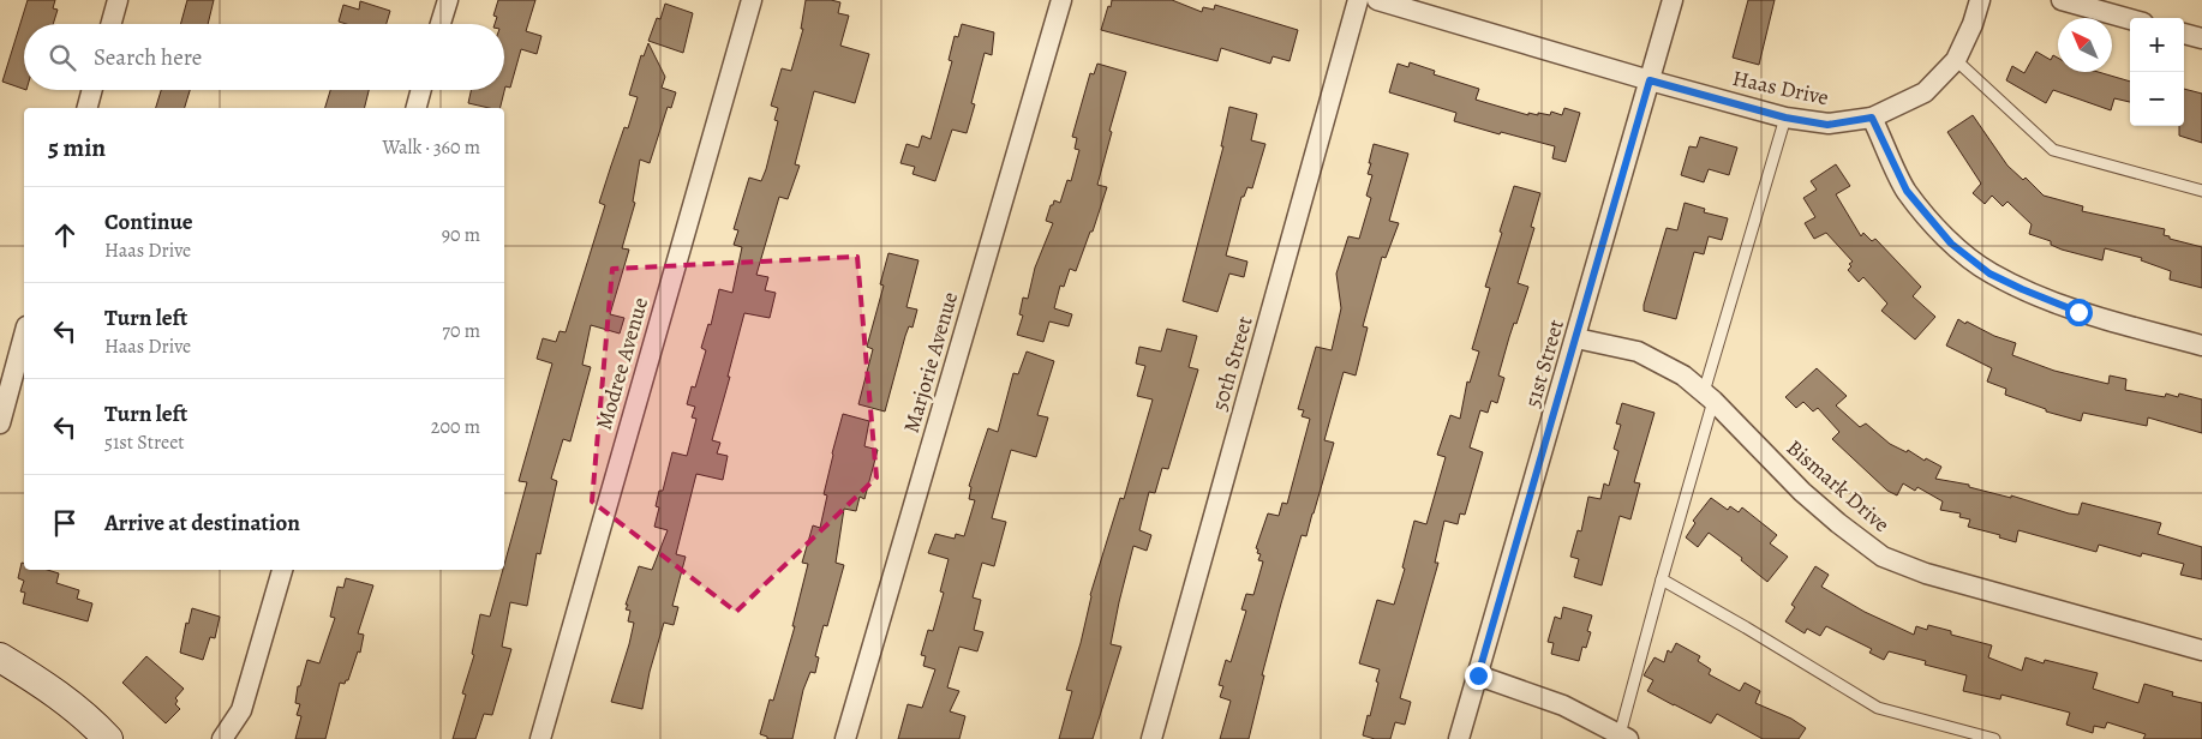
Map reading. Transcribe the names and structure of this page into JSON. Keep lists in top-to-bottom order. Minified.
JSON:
{"streets":{"street":["Haas Drive","Marjorie Avenue","Modree Avenue","50th Street","51st Street","Bismark Drive"]},"crossings":[["Haas Drive","51st Street"],["51st Street","Bismark Drive"]],"north":"top left","page":{"map_buttons":["+","−"],"search":"Search here","heading":["5 min","Walk · 360 m"],"list":[["Continue","Haas Drive","90 m"],["Turn left","Haas Drive","70 m"],["Turn left","51st Street","200 m"],"Arrive at destination"]}}
